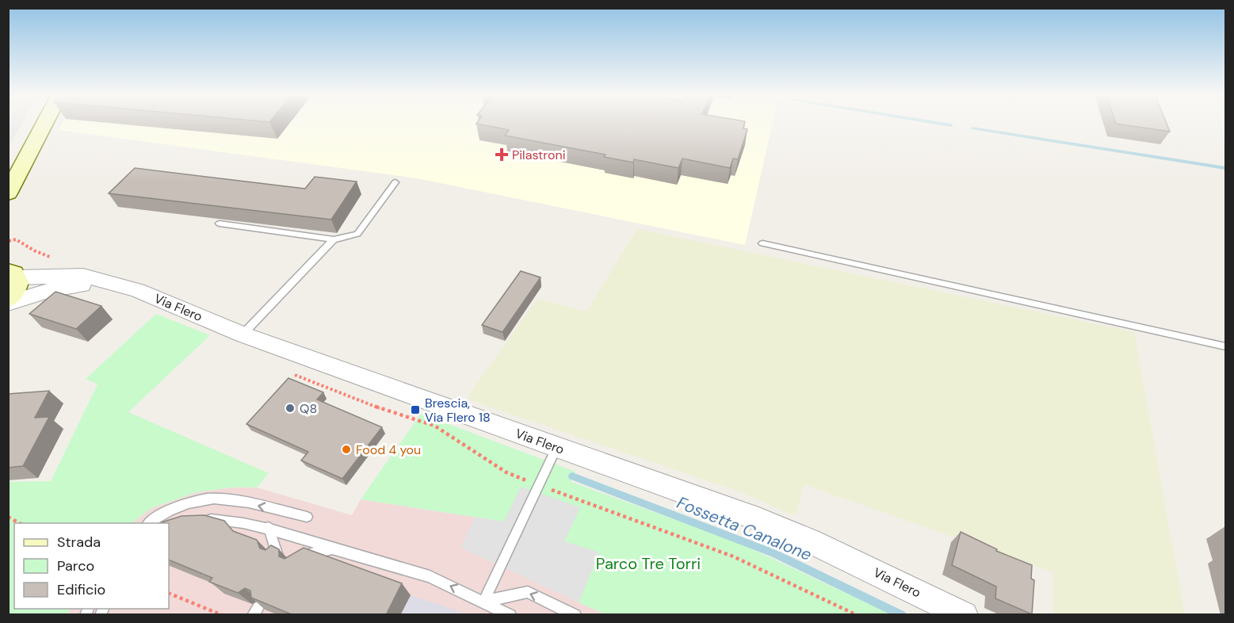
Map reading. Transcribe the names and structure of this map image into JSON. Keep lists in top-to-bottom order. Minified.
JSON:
{"streets":{"main road":["Via Flero"]},"water":["Fossetta Canalone"],"parks":["Parco Tre Torri"],"places":{"health":["Pilastroni"],"other":["Q8","Food 4 you"],"transit":["Brescia, Via Flero 18"]},"legend":["Strada","Parco","Edificio"]}
